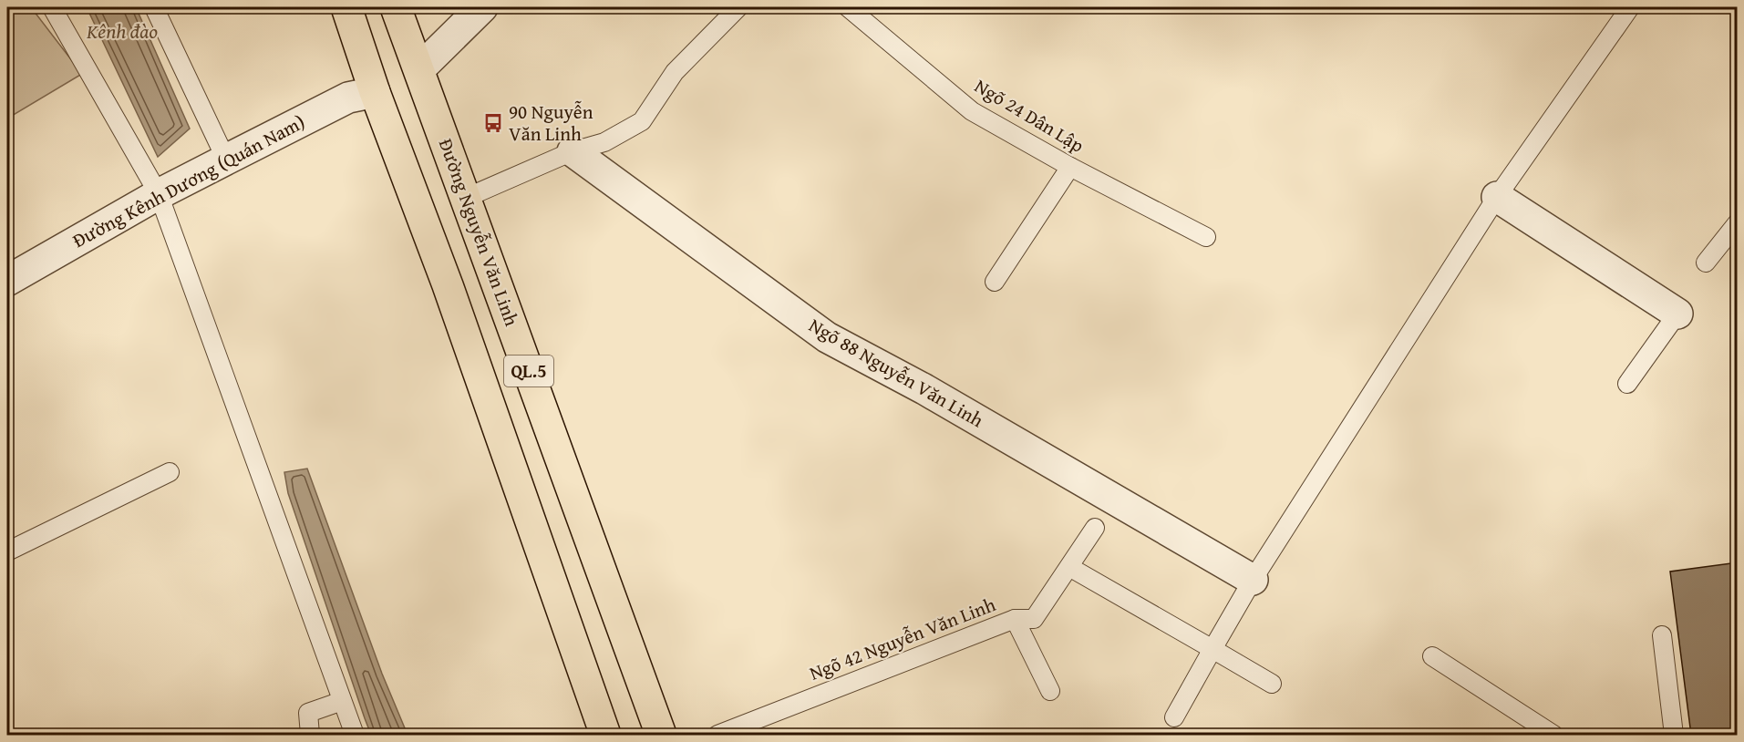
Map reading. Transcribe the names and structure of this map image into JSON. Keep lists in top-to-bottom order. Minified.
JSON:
{"streets":{"highway":["Đường Nguyễn Văn Linh","QL.5"],"street":["Đường Kênh Dương (Quán Nam)","Ngõ 88 Nguyễn Văn Linh"],"lane":["Ngõ 24 Dân Lập","Ngõ 42 Nguyễn Văn Linh"]},"crossings":[["Đường Kênh Dương (Quán Nam)","QL.5"]],"water":["Kênh đào"],"places":{"bus stop":["90 Nguyễn Văn Linh"]}}
